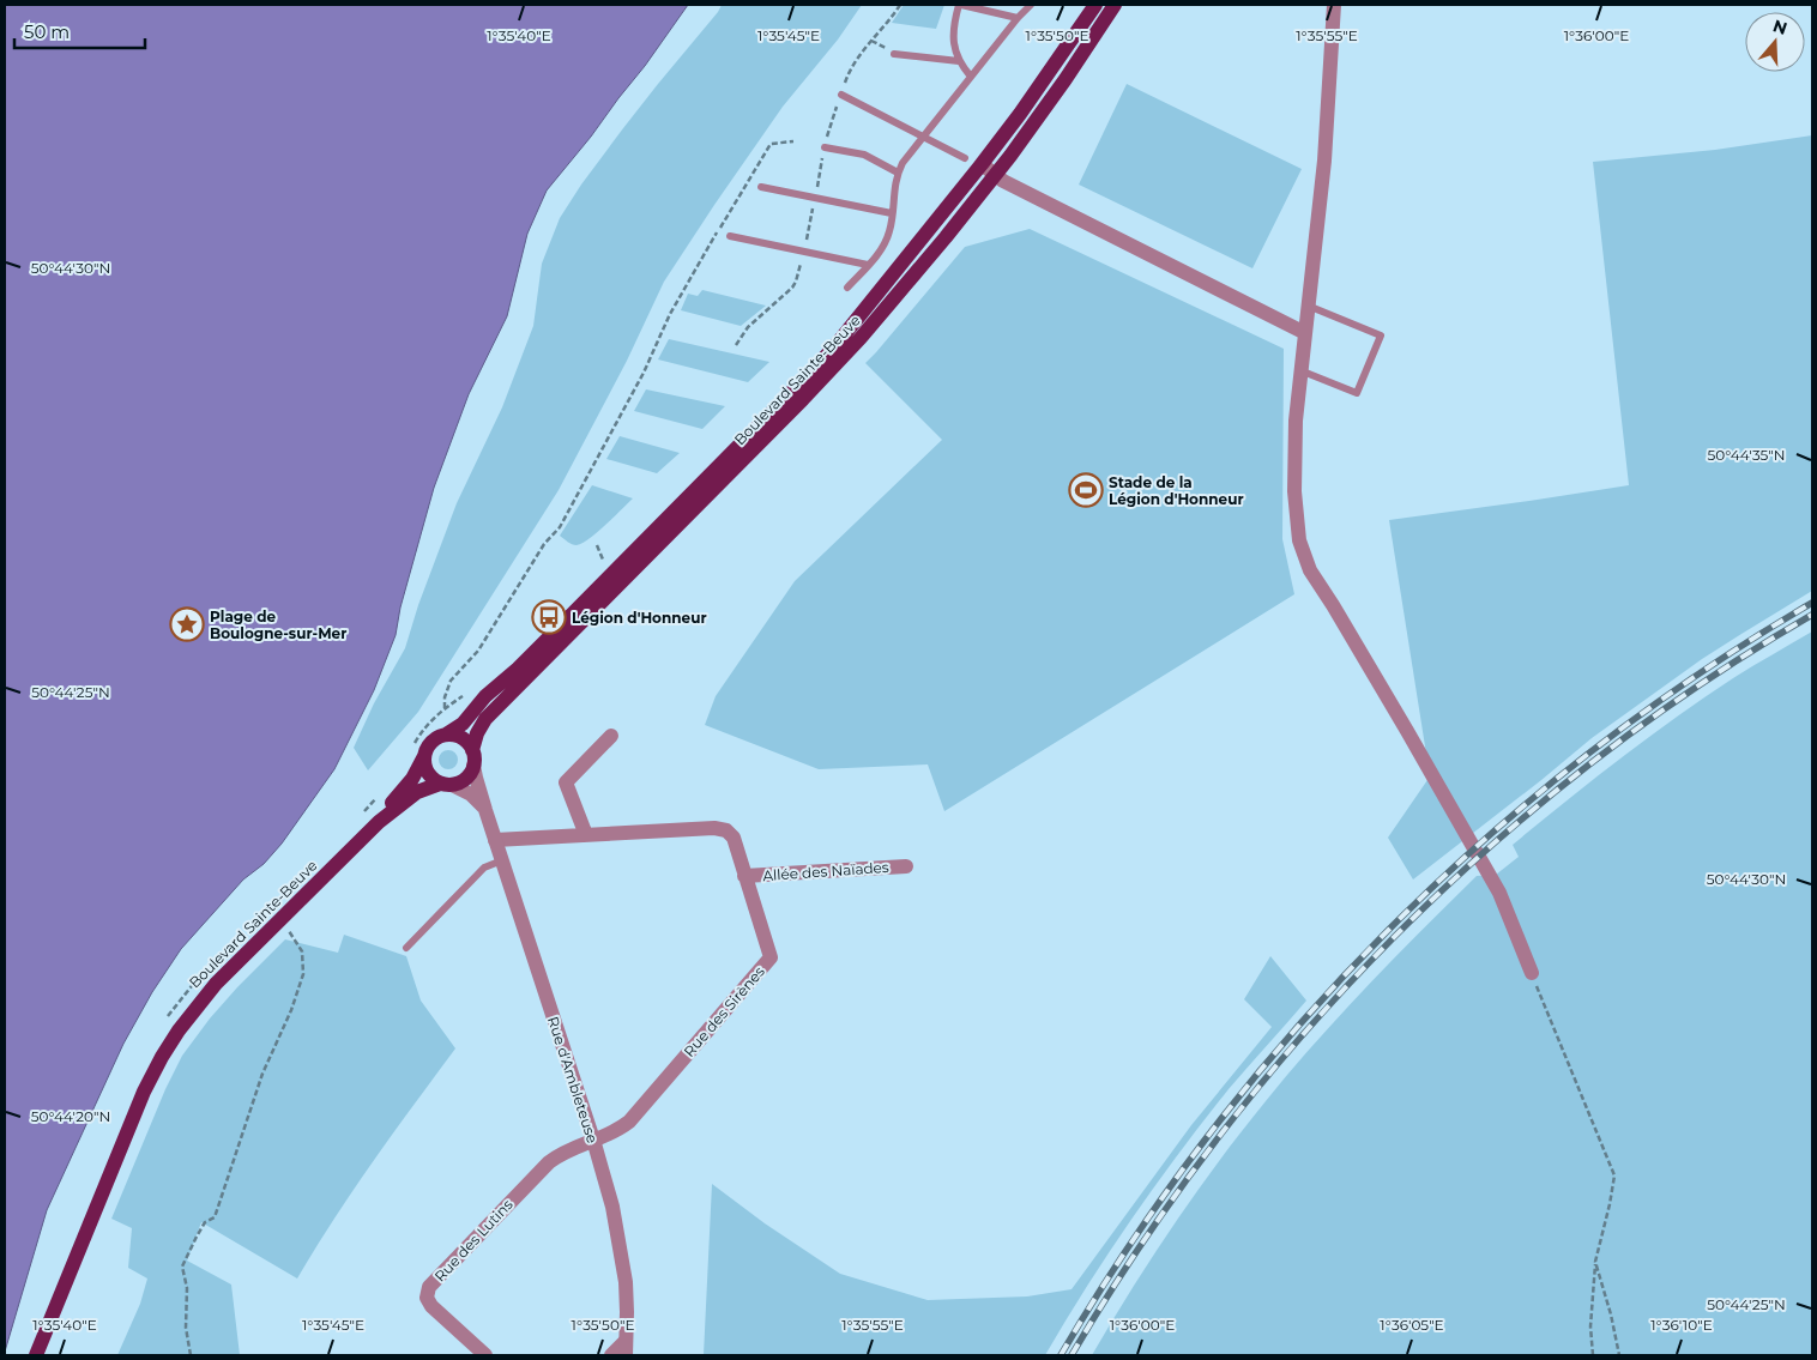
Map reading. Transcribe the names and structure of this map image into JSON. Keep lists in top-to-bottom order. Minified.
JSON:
{"streets":{"main road":["Boulevard Sainte-Beuve"],"street":["Allée des Naïades","Rue des Sirènes","Rue d'Ambleteuse","Rue des Lutins"]},"crossings":[["Boulevard Sainte-Beuve","Rue d'Ambleteuse"],["Allée des Naïades","Rue des Sirènes"],["Rue des Sirènes","Rue d'Ambleteuse"],["Rue des Sirènes","Rue des Lutins"],["Rue d'Ambleteuse","Rue des Lutins"]],"places":{"sports":["Stade de la Légion d'Honneur"],"bus stop":["Légion d'Honneur"],"place":["Plage de Boulogne-sur-Mer"]},"scale_bar":"50 m","north":"top","coordinates":["1°35'40\"E","1°35'45\"E","1°35'50\"E","1°35'55\"E","1°36'00\"E","50°44'30\"N","50°44'35\"N","50°44'25\"N","50°44'20\"N","1°36'05\"E","1°36'10\"E"]}
